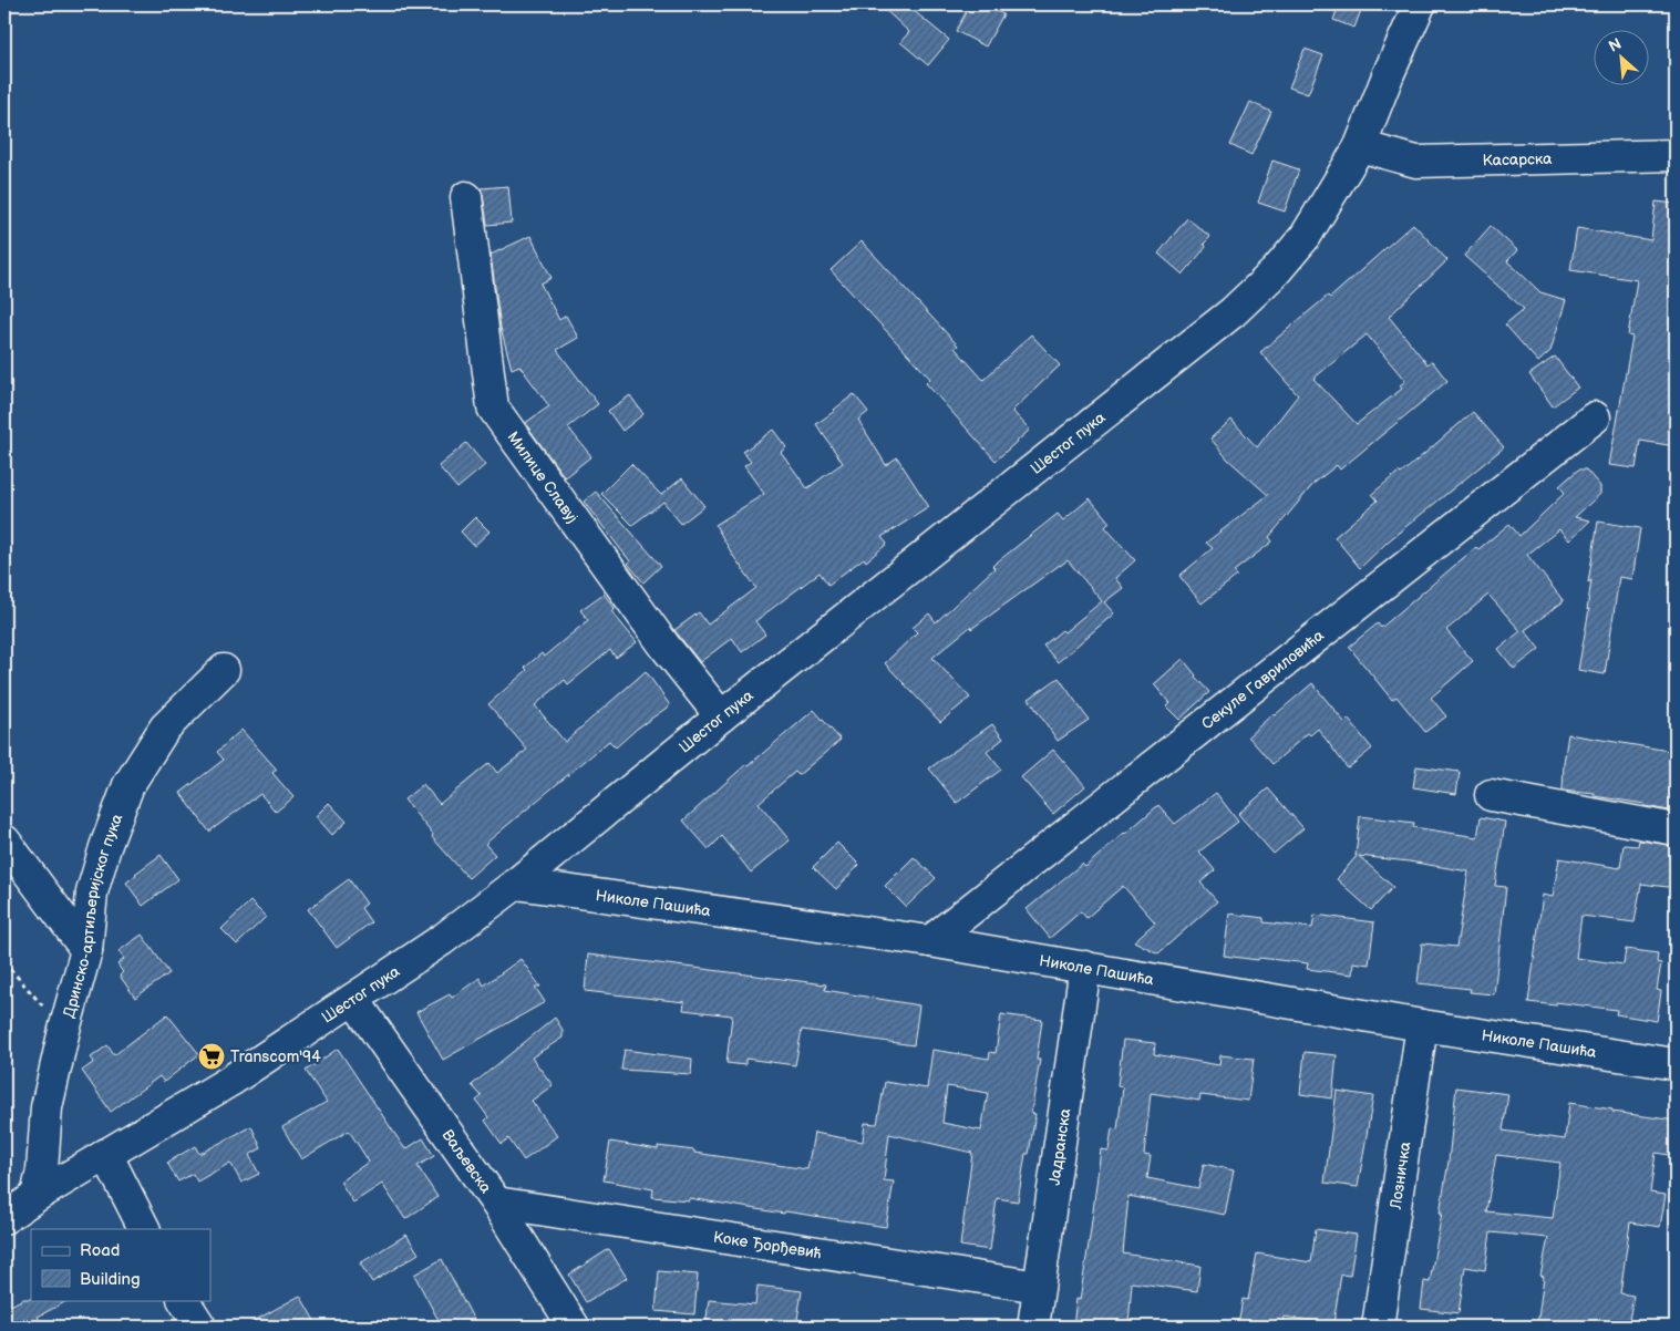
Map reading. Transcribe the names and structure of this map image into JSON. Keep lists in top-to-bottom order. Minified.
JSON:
{"streets":{"street":["Касарска","Шестог пука","Милице Славуј","Секуле Гавриловића","Николе Пашића","Дринско-артиљеријског пука","Јадранска","Ваљевска","Лозничка","Коке Ђорђевић"]},"crossings":[["Касарска","Шестог пука"],["Шестог пука","Милице Славуј"],["Шестог пука","Николе Пашића"],["Шестог пука","Дринско-артиљеријског пука"],["Шестог пука","Ваљевска"],["Секуле Гавриловића","Николе Пашића"],["Николе Пашића","Јадранска"],["Николе Пашића","Лозничка"],["Јадранска","Коке Ђорђевић"],["Ваљевска","Коке Ђорђевић"]],"places":{"supermarket":["Transcom'94"]},"legend":["Road","Building"],"north":"top left"}
